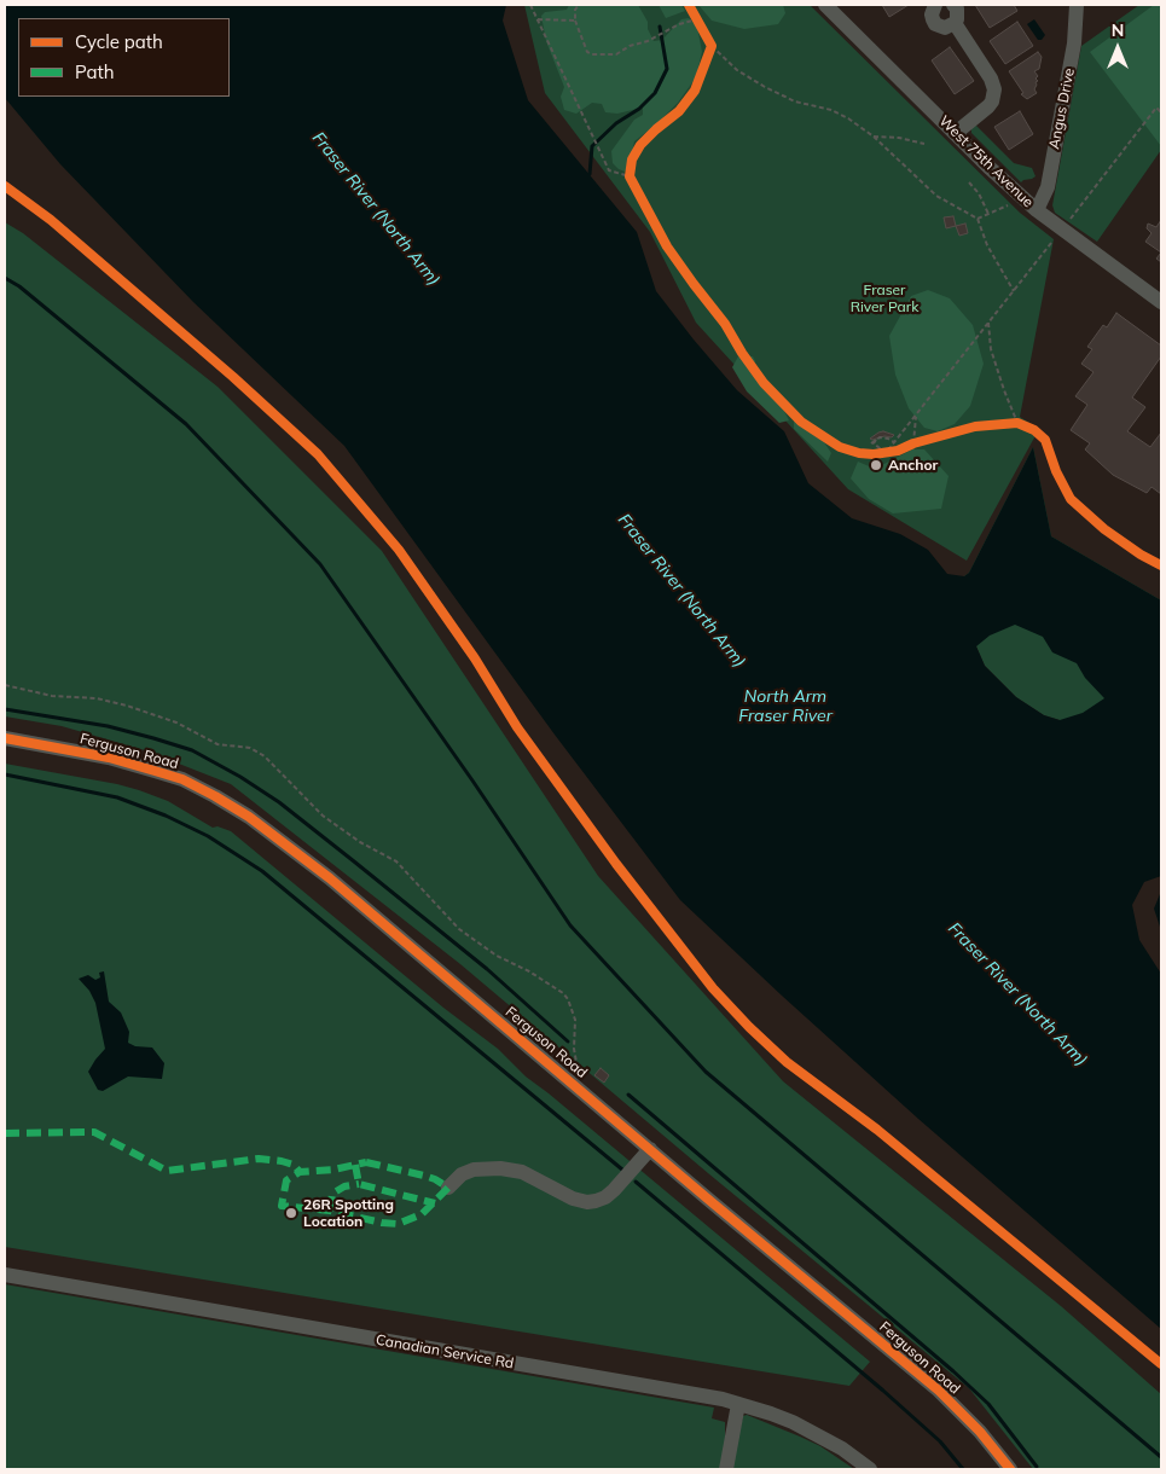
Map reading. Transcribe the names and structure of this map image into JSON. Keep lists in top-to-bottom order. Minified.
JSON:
{"streets":{"street":["Angus Drive","West 75th Avenue","Ferguson Road","Canadian Service Rd"]},"crossings":[["Angus Drive","West 75th Avenue"]],"water":["Fraser River (North Arm)","North Arm Fraser River"],"parks":["Fraser River Park"],"places":["Anchor","26R Spotting Location"],"legend":["Cycle path","Path"],"north":"top"}
